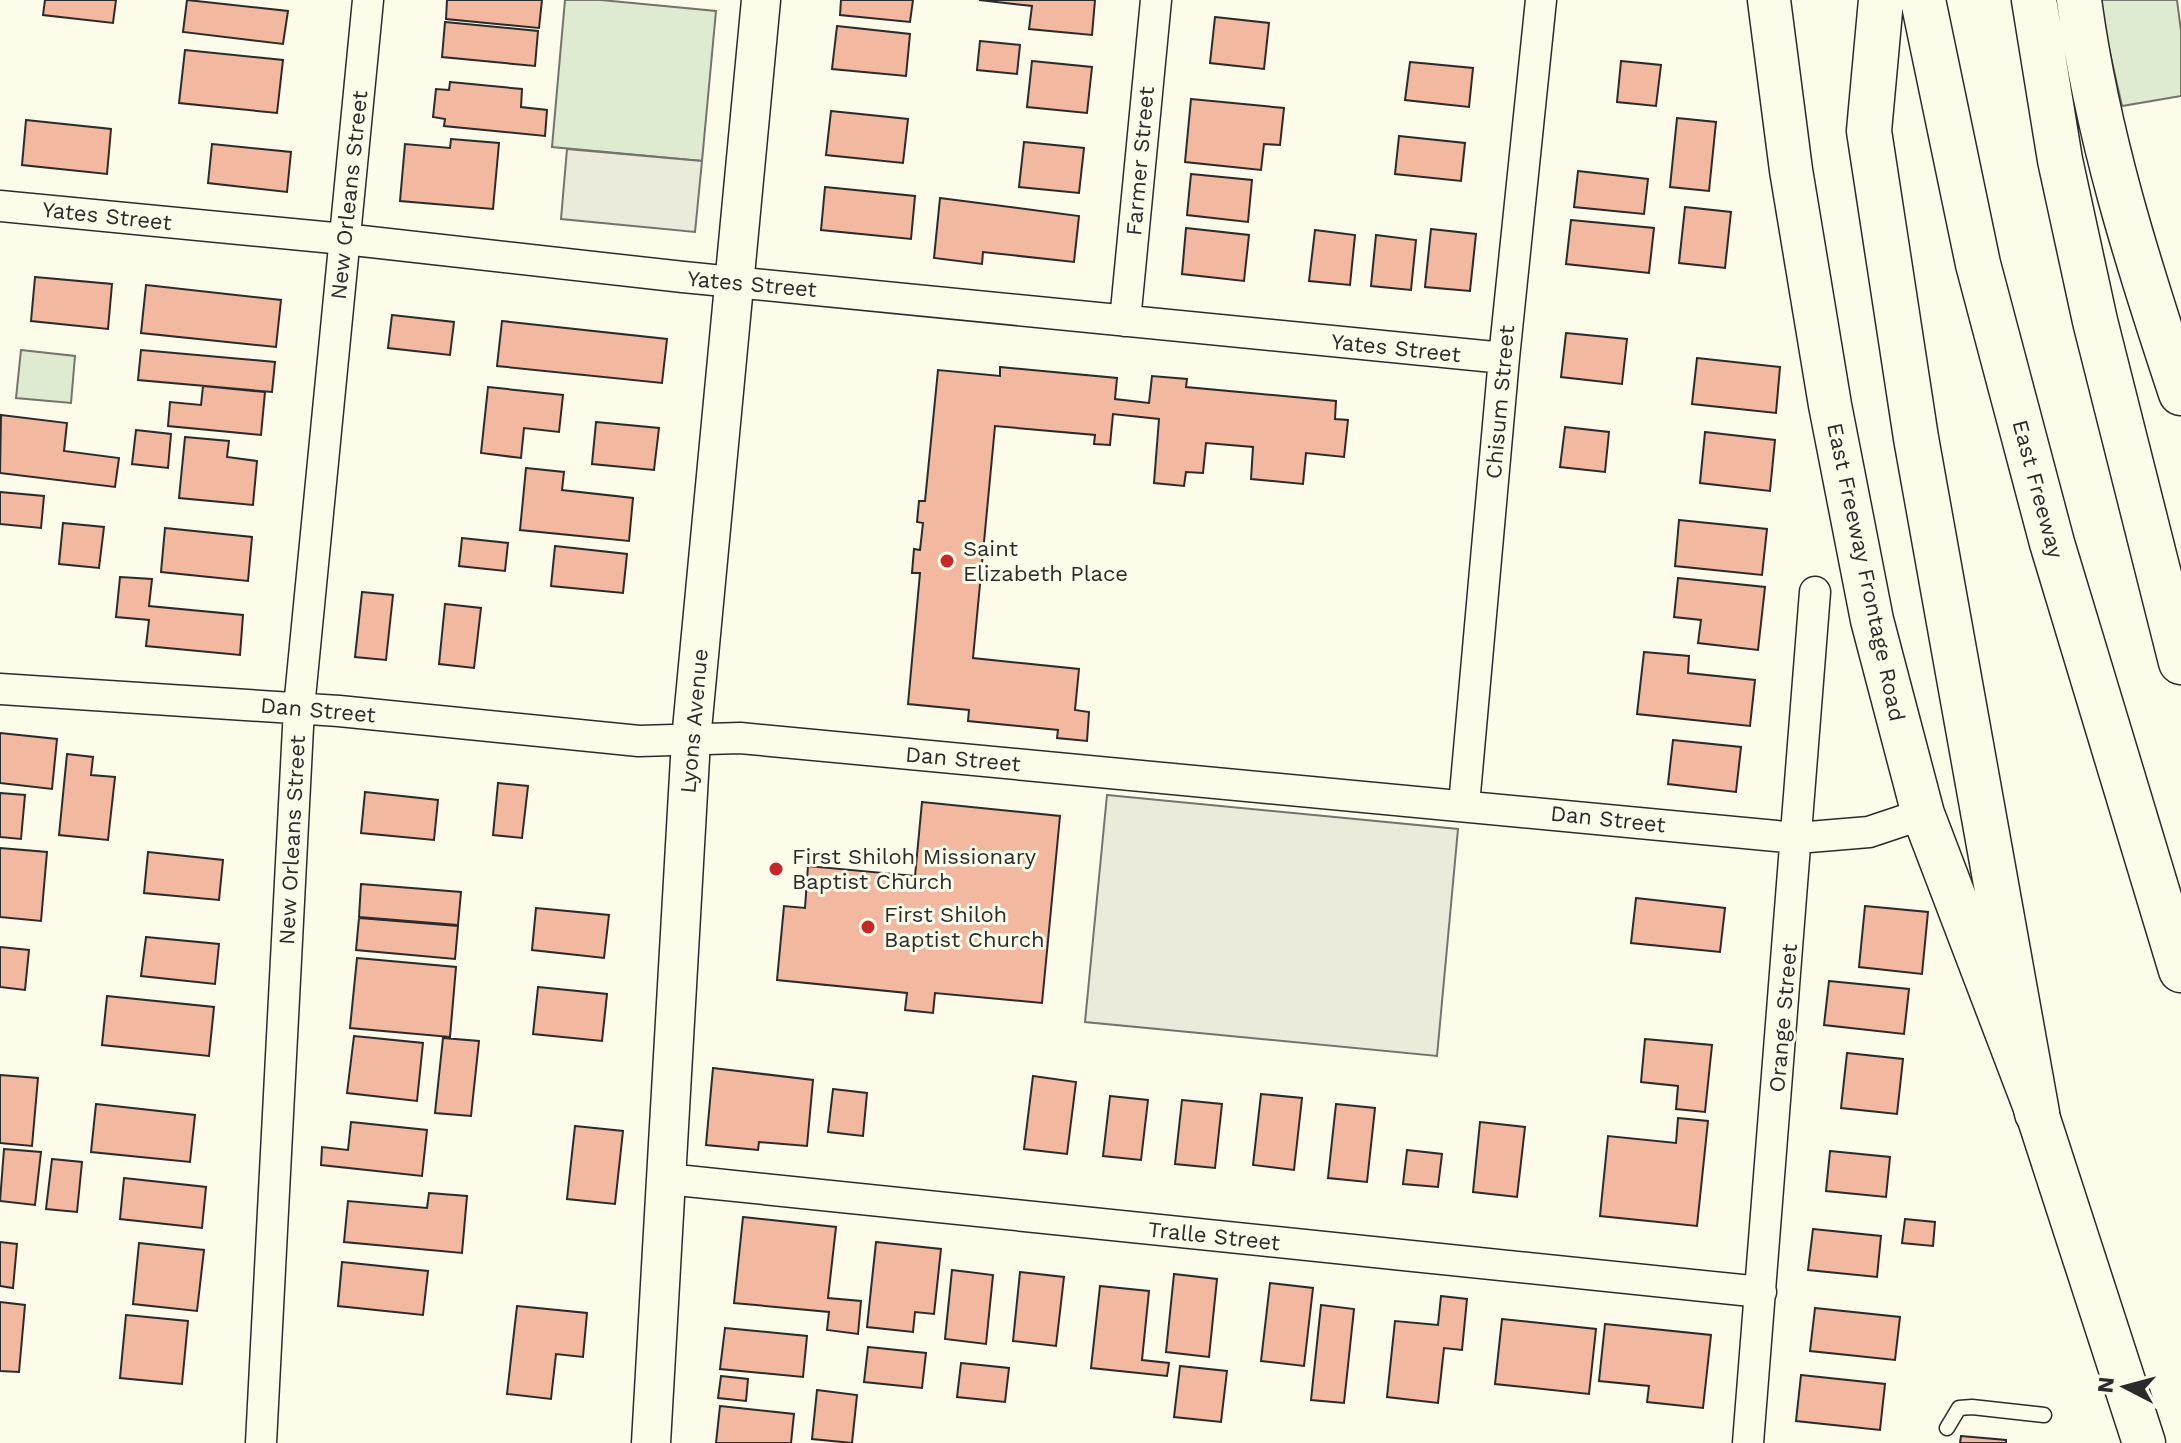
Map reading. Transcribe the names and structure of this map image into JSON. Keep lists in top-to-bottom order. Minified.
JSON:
{"streets":{"highway":["East Freeway"],"main road":["East Freeway Frontage Road"],"street":["Farmer Street","New Orleans Street","Yates Street","Chisum Street","Dan Street","Lyons Avenue","Orange Street","Tralle Street"]},"crossings":[["Farmer Street","Yates Street"],["New Orleans Street","Yates Street"],["New Orleans Street","Dan Street"],["Yates Street","Chisum Street"],["Yates Street","Lyons Avenue"],["Chisum Street","Dan Street"],["East Freeway Frontage Road","Dan Street"],["Dan Street","Lyons Avenue"],["Dan Street","Orange Street"],["Lyons Avenue","Tralle Street"],["Orange Street","Tralle Street"]],"places":["Saint Elizabeth Place","First Shiloh Missionary Baptist Church","First Shiloh Baptist Church"],"north":"left"}
